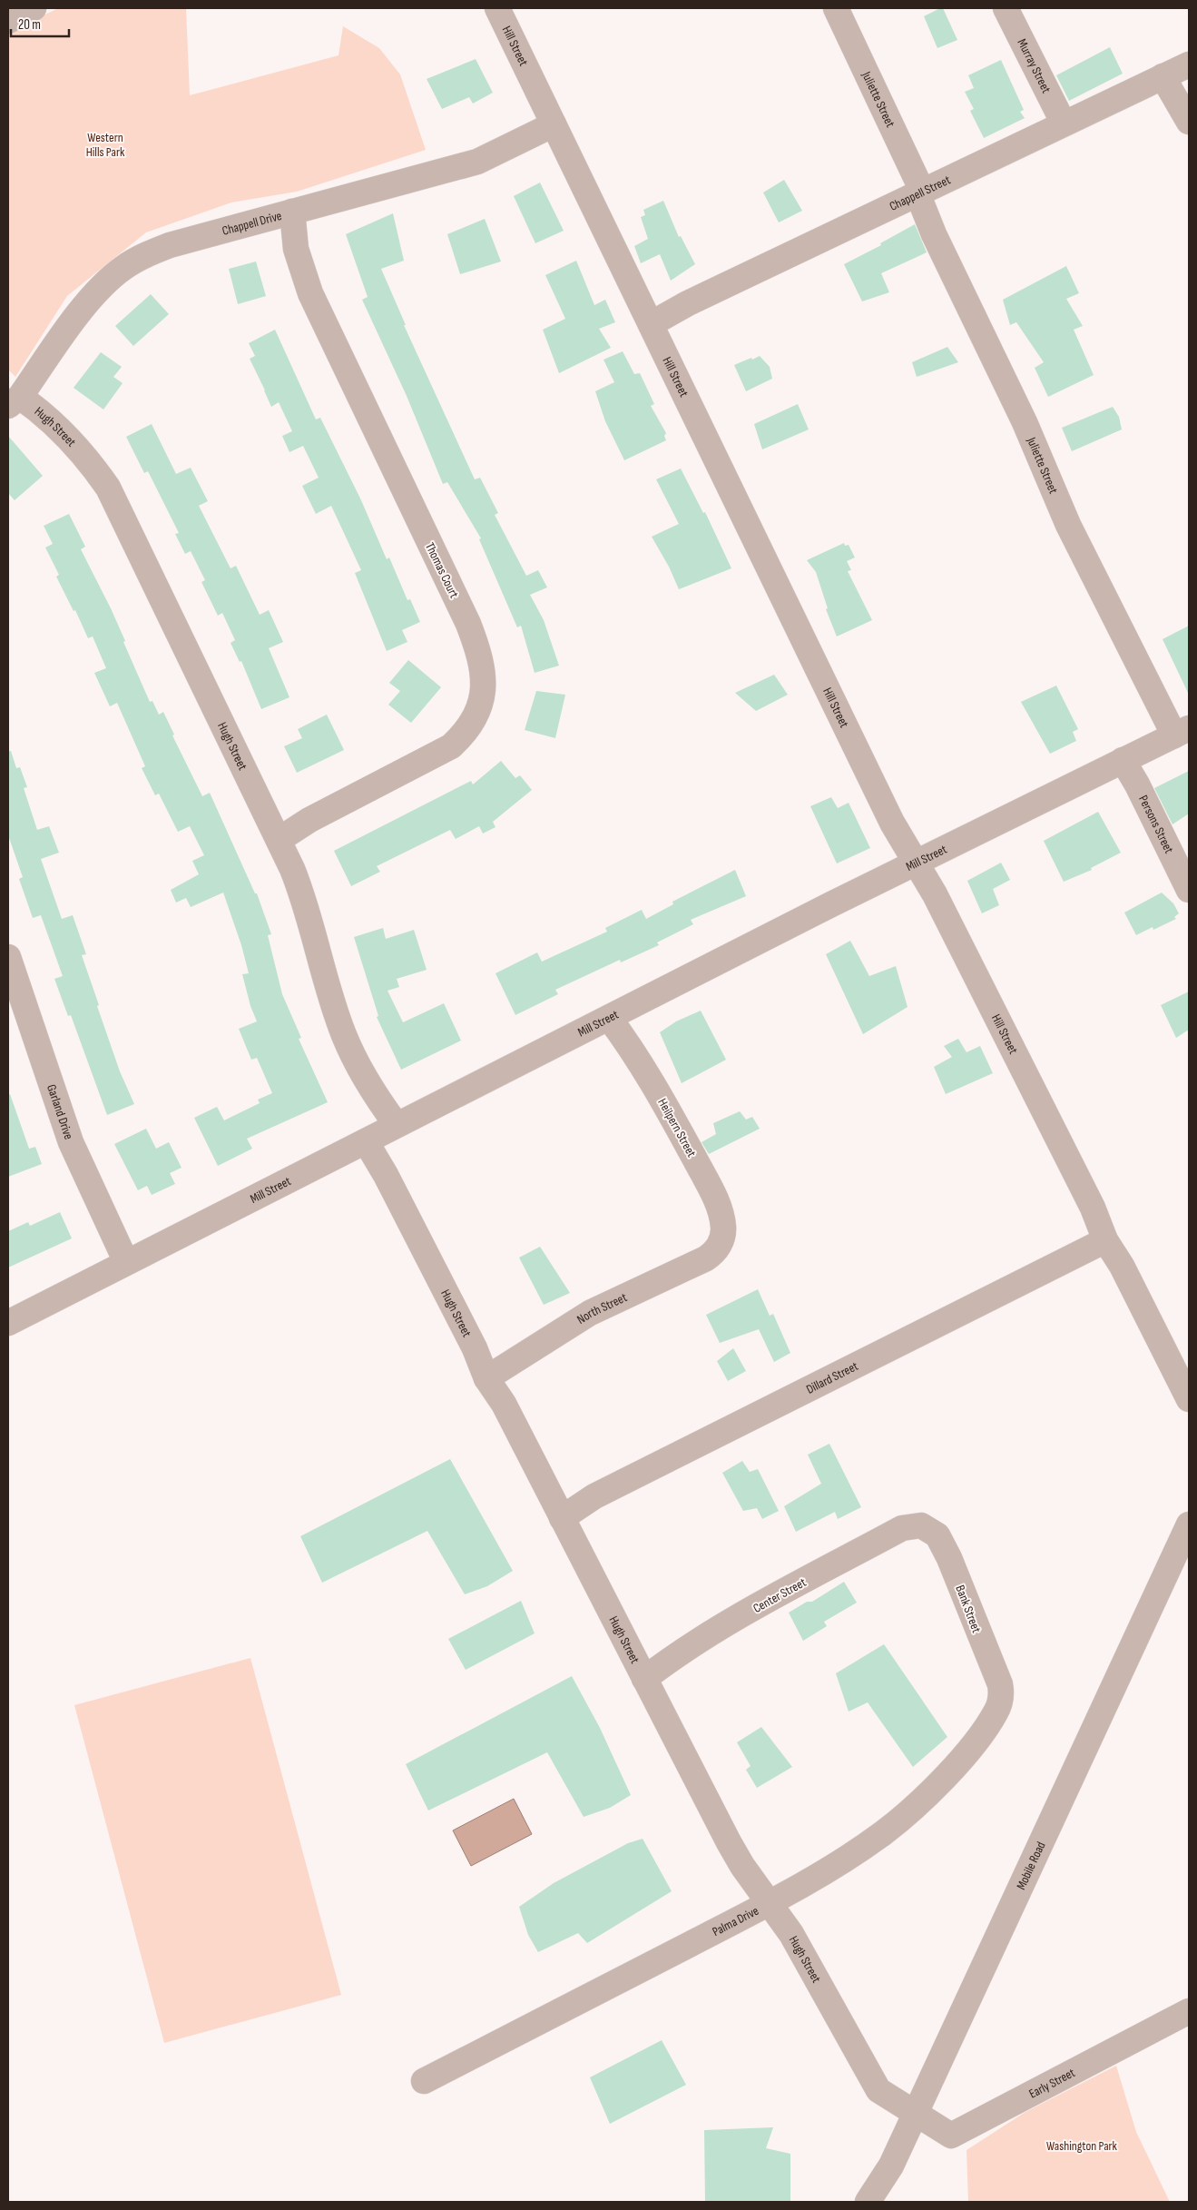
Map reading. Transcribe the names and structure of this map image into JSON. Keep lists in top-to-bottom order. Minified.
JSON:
{"streets":{"street":["Hill Street","Murray Street","Juliette Street","Chappell Street","Chappell Drive","Hugh Street","Thomas Court","Persons Street","Mill Street","Garland Drive","Heilpern Street","North Street","Dillard Street","Center Street","Bank Street","Mobile Road","Palma Drive","Early Street"]},"crossings":[["Hill Street","Chappell Street"],["Hill Street","Chappell Drive"],["Hill Street","Mill Street"],["Hill Street","Dillard Street"],["Murray Street","Chappell Street"],["Juliette Street","Chappell Street"],["Juliette Street","Mill Street"],["Chappell Drive","Hugh Street"],["Chappell Drive","Thomas Court"],["Hugh Street","Thomas Court"],["Hugh Street","Mill Street"],["Hugh Street","North Street"],["Hugh Street","Dillard Street"],["Hugh Street","Center Street"],["Hugh Street","Mobile Road"],["Hugh Street","Palma Drive"],["Hugh Street","Early Street"],["Persons Street","Mill Street"],["Mill Street","Garland Drive"],["Mill Street","Heilpern Street"],["Heilpern Street","North Street"],["Center Street","Bank Street"],["Bank Street","Palma Drive"],["Mobile Road","Early Street"]],"parks":["Western Hills Park","Washington Park"],"scale_bar":"20 m"}
